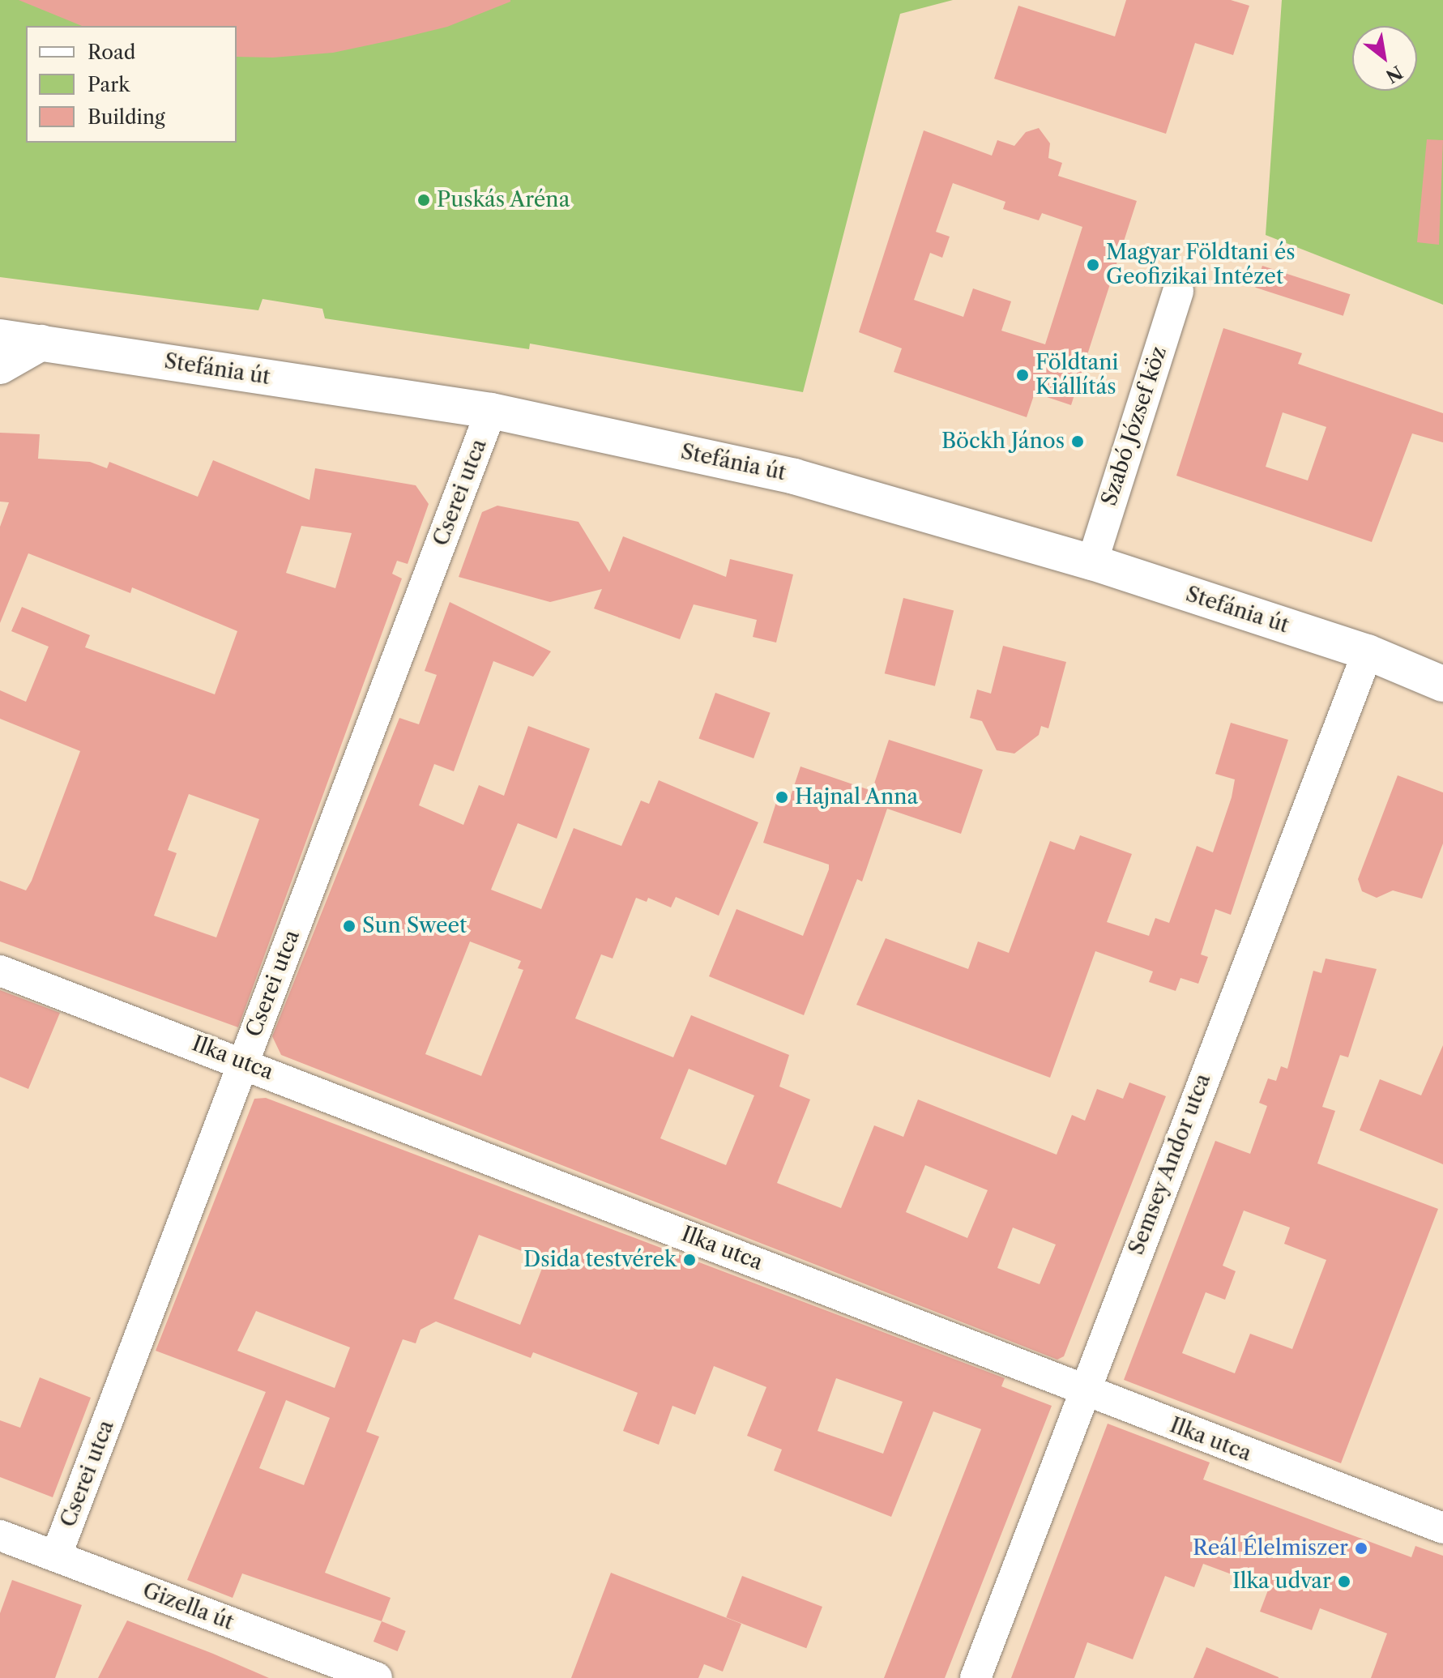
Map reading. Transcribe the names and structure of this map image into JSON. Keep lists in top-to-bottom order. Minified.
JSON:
{"streets":{"street":["Stefánia út","Szabó József köz","Cserei utca","Ilka utca","Semsey Andor utca","Gizella út"]},"crossings":[["Stefánia út","Szabó József köz"],["Stefánia út","Cserei utca"],["Stefánia út","Semsey Andor utca"],["Cserei utca","Ilka utca"],["Cserei utca","Gizella út"],["Ilka utca","Semsey Andor utca"]],"places":["Puskás Aréna","Magyar Földtani és Geofizikai Intézet","Földtani Kiállítás","Böckh János","Hajnal Anna","Sun Sweet","Dsida testvérek","Reál Élelmiszer","Ilka udvar"],"legend":["Road","Park","Building"],"north":"bottom right"}
